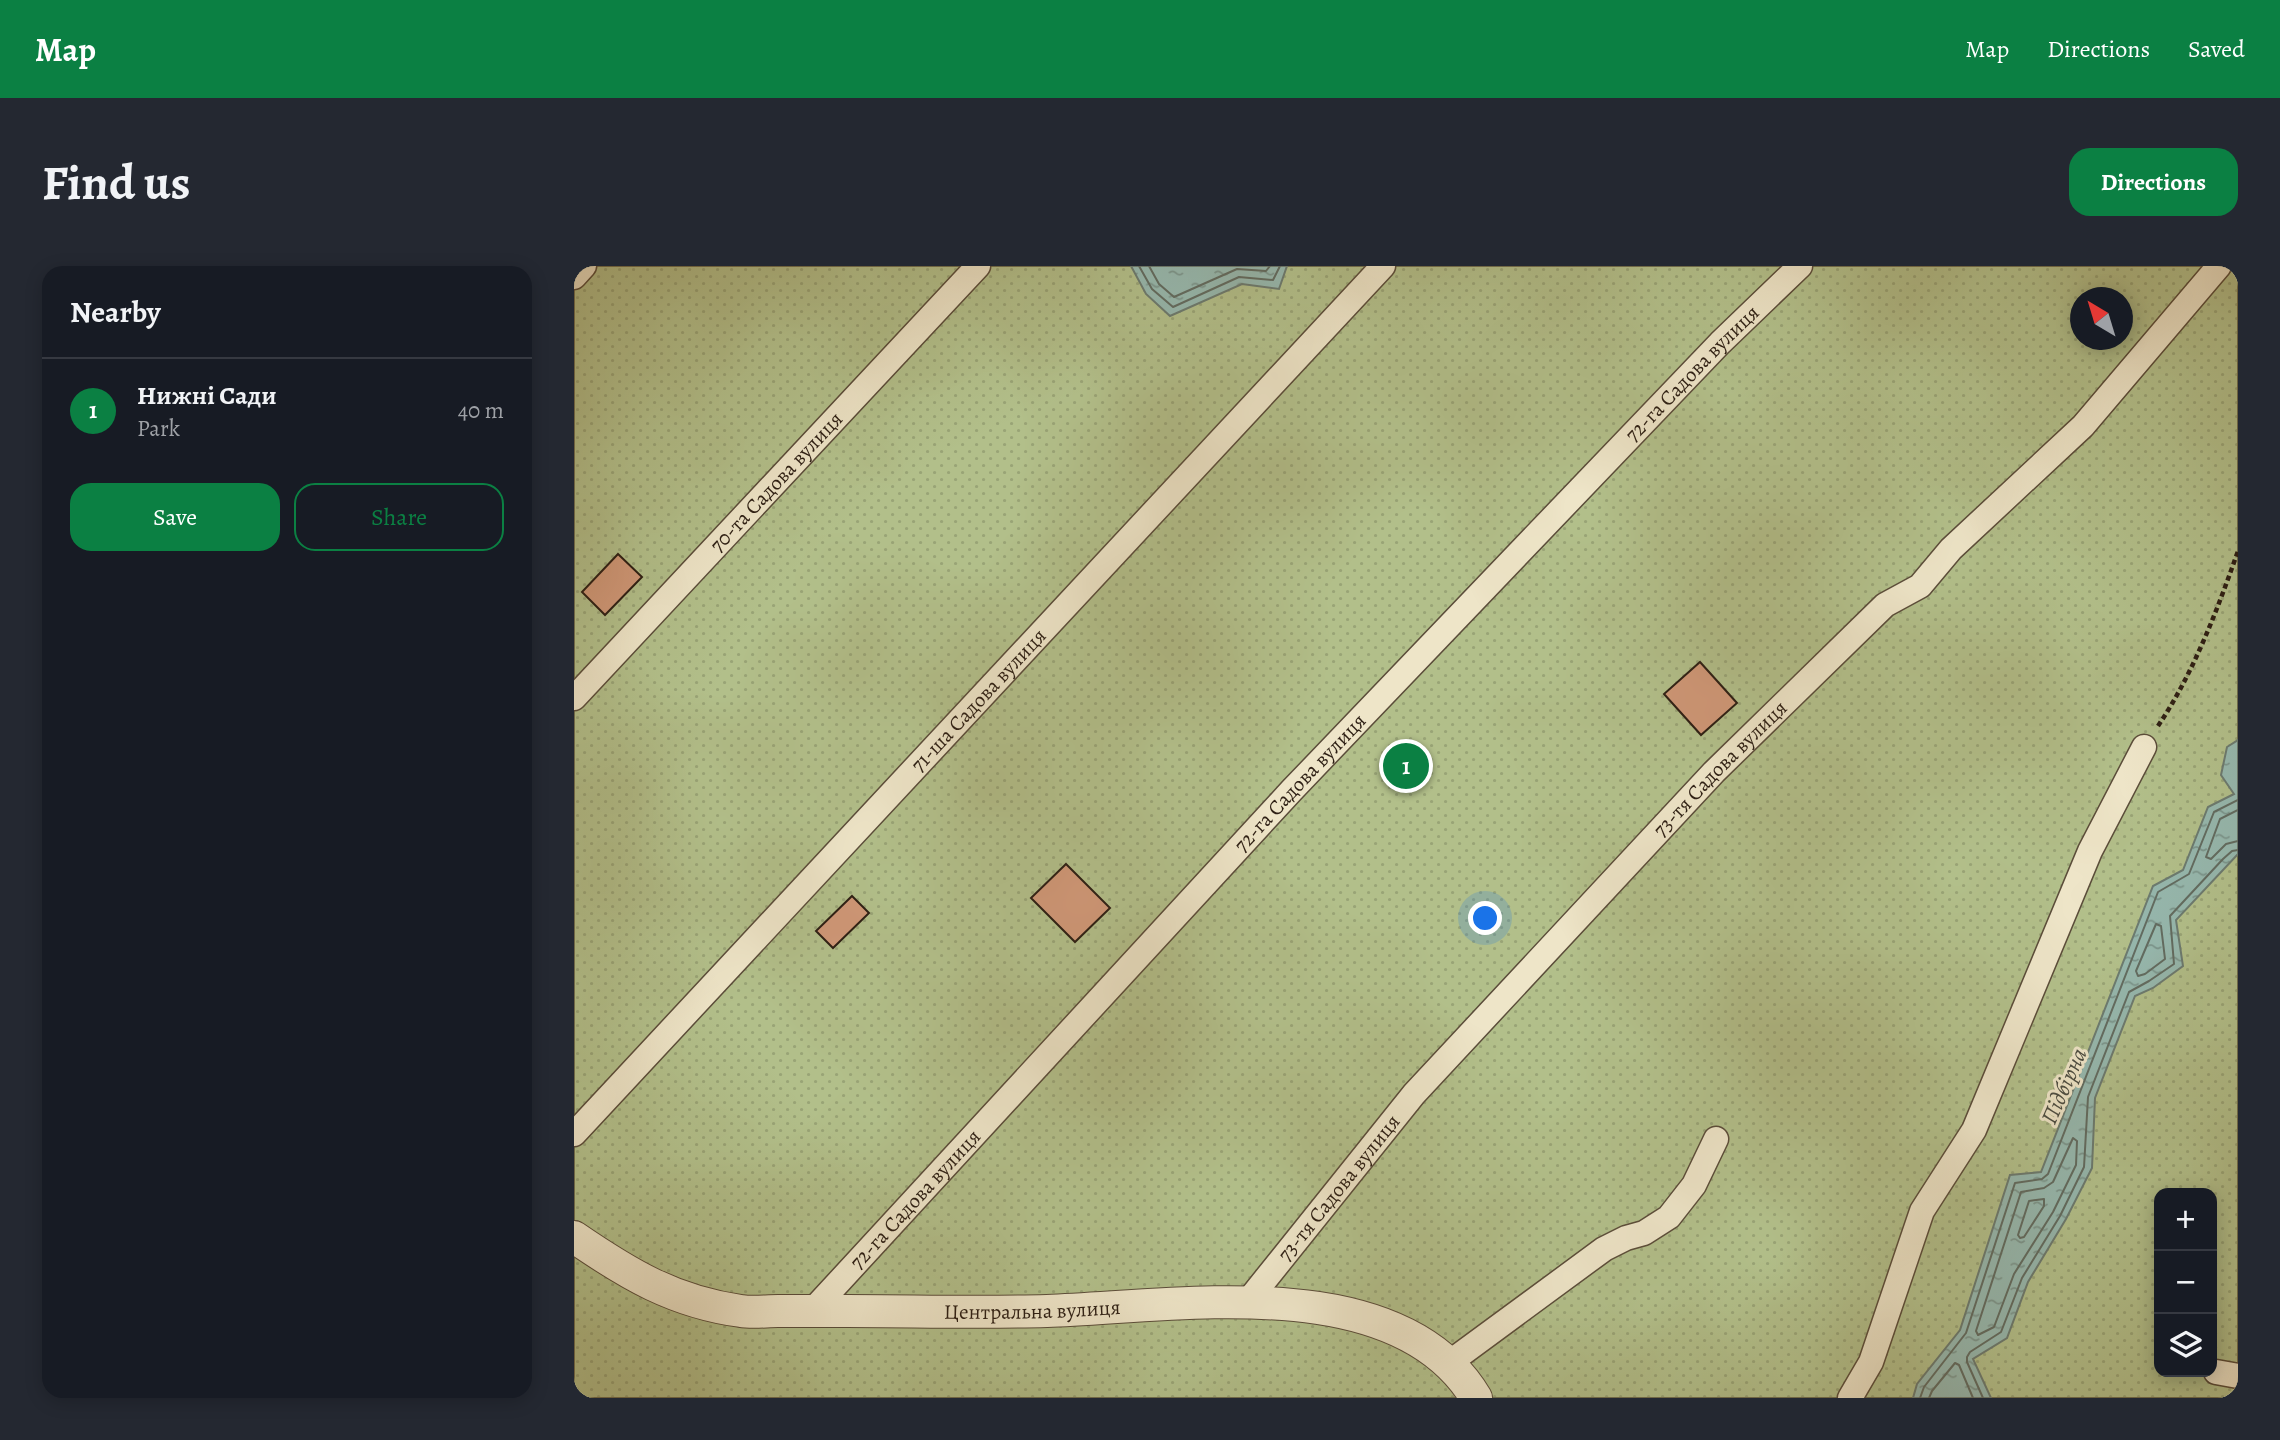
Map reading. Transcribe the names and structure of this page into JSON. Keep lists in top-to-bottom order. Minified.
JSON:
{"streets":{"street":["72-га Садова вулиця","70-та Садова вулиця","71-ша Садова вулиця","73-тя Садова вулиця","Центральна вулиця"]},"crossings":[["72-га Садова вулиця","Центральна вулиця"],["73-тя Садова вулиця","Центральна вулиця"]],"water":["Підбірна"],"north":"top left","page":{"header":"Map","nav":["Map","Directions","Saved"],"buttons":["Directions",["Save","Share"]],"title":"Find us","heading":"Nearby","list":[{"mark":"1","name":"Нижні Сади","note":"Park","value":"40 m"}],"pins":"1","map_buttons":["+","−"]}}
